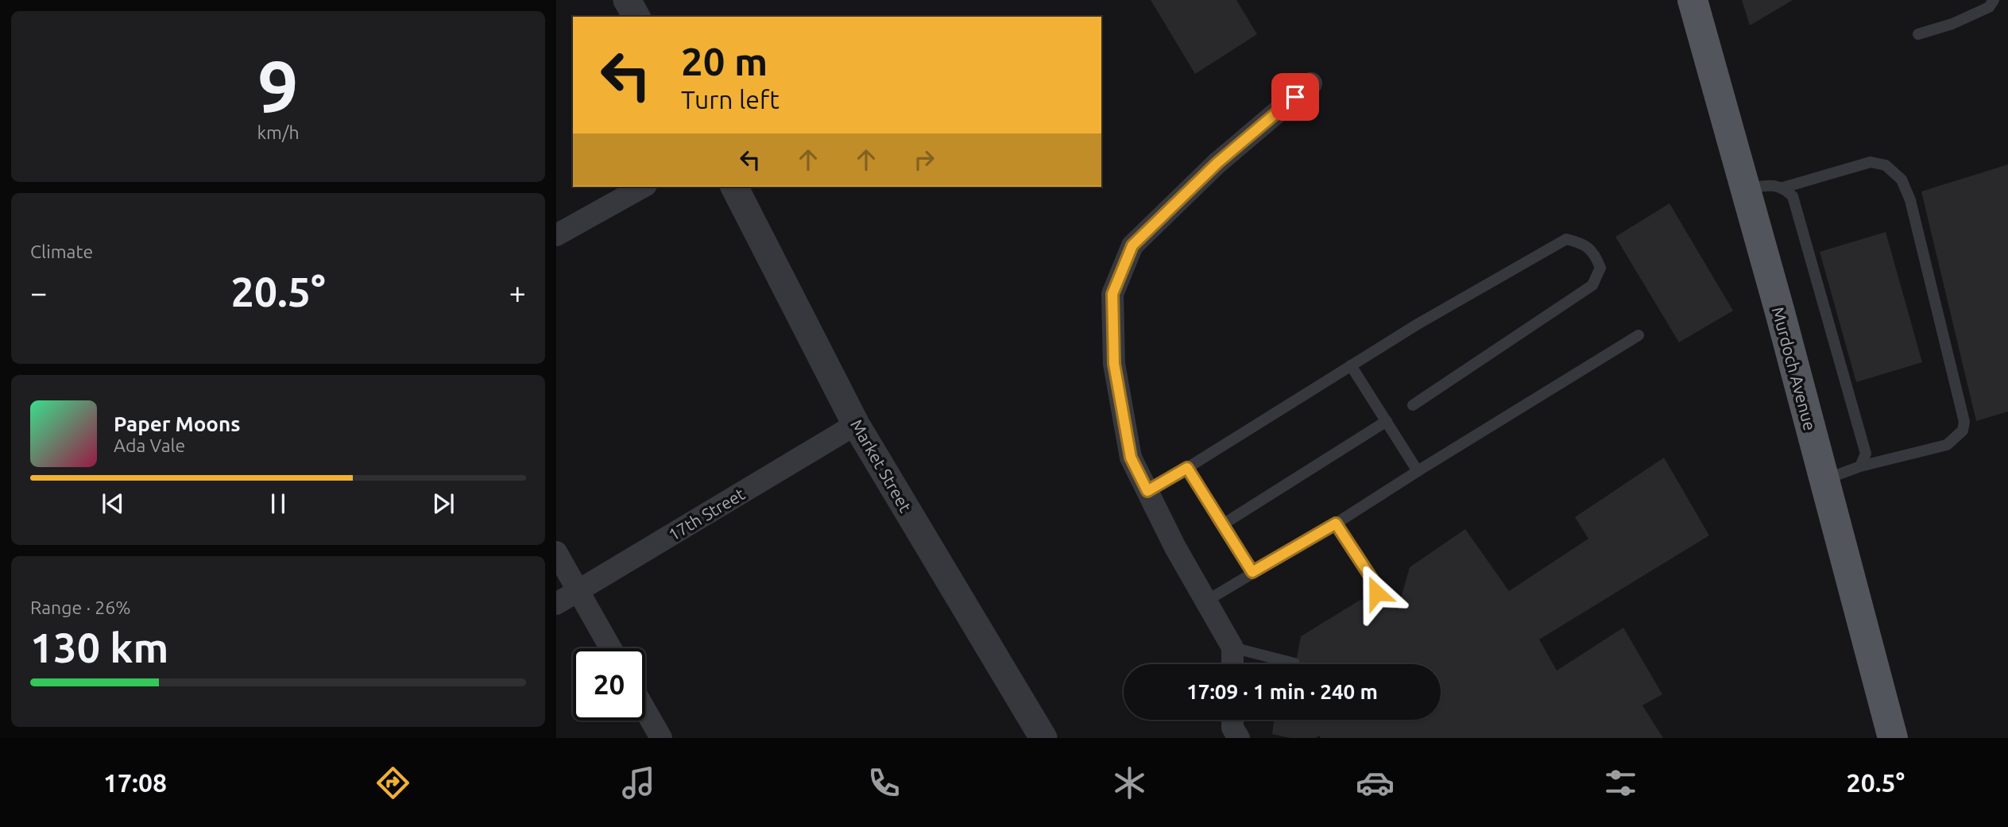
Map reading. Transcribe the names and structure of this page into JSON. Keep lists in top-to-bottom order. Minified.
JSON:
{"streets":{"main road":["Murdoch Avenue"],"street":["Market Street","17th Street"]},"crossings":[["Market Street","17th Street"]],"page":{"tile":[["9","km/h"],"Climate",["Range · 26%","130 km"]],"turn":["20 m","Turn left"],"heat":["−","20.5°","+"],"song":["Paper Moons","Ada Vale"],"limit":"20","trip":"17:09 · 1 min · 240 m","tabs":["17:08","20.5°"]}}
